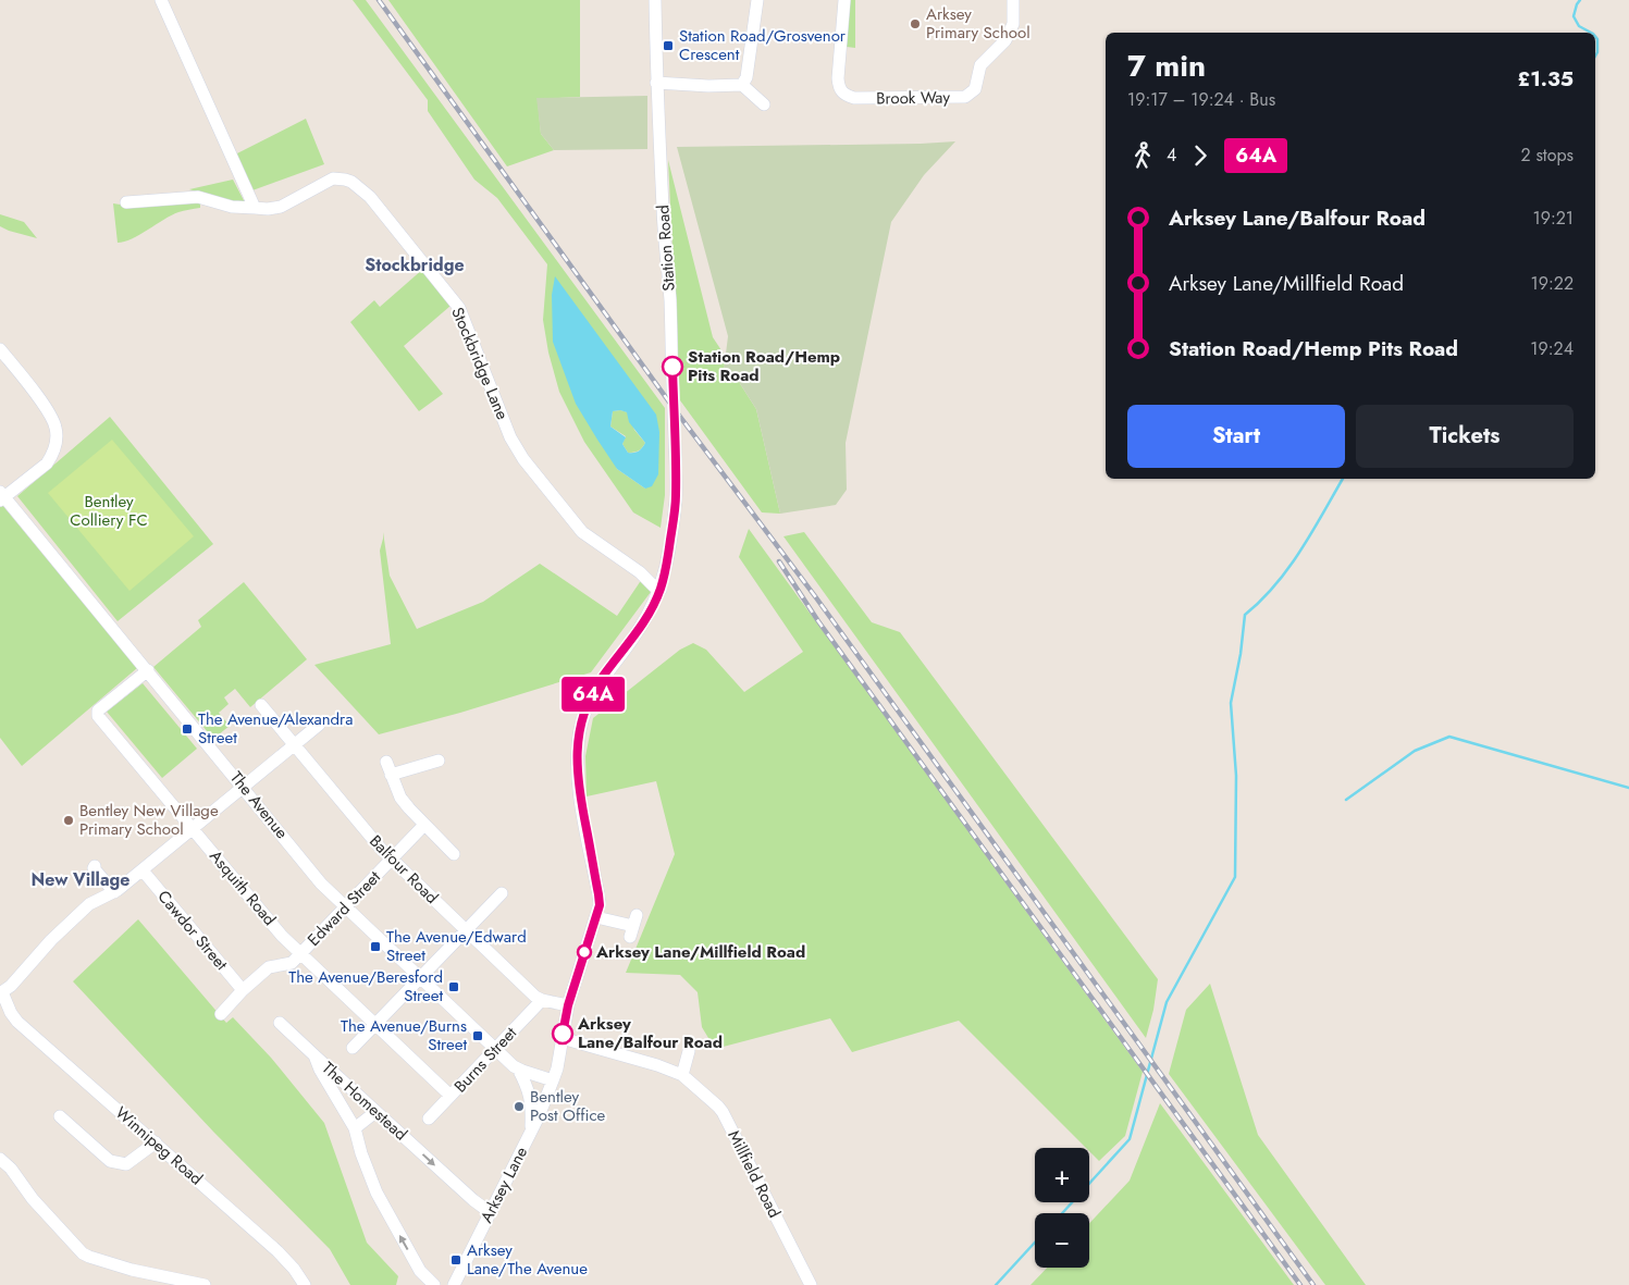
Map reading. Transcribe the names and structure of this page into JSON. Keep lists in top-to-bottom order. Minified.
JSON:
{"streets":{"street":["Brook Way","Station Road","Stockbridge Lane","The Avenue","Balfour Road","Asquith Road","Edward Street","Cawdor Street","Burns Street","The Homestead","Winnipeg Road","Millfield Road","Arksey Lane"]},"crossings":[["Station Road","Arksey Lane"],["Stockbridge Lane","Arksey Lane"],["The Avenue","Asquith Road"],["The Avenue","Edward Street"],["The Avenue","Burns Street"],["The Avenue","Arksey Lane"],["Balfour Road","Edward Street"],["Balfour Road","Burns Street"],["Balfour Road","Arksey Lane"],["Asquith Road","Edward Street"],["Asquith Road","Burns Street"],["Edward Street","Cawdor Street"],["The Homestead","Arksey Lane"],["Millfield Road","Arksey Lane"]],"districts":["Stockbridge","New Village"],"parks":["Bentley Colliery FC"],"places":{"other":["Arksey Primary School","Station Road/Hemp Pits Road","Bentley New Village Primary School","Arksey Lane/Millfield Road","Arksey Lane/Balfour Road","Bentley Post Office"],"transit":["Station Road/Grosvenor Crescent","The Avenue/Alexandra Street","The Avenue/Edward Street","The Avenue/Beresford Street","The Avenue/Burns Street","Arksey Lane/The Avenue"]},"lines":["bus line 64A"],"page":{"on_map":"64A","heading":["7 min","19:17 – 19:24 · Bus","£1.35"],"legs":["4","64A","2 stops"],"list":[{"name":"Arksey Lane/Balfour Road","value":"19:21"},{"name":"Arksey Lane/Millfield Road","value":"19:22"},{"name":"Station Road/Hemp Pits Road","value":"19:24"}],"buttons":["Start","Tickets"],"map_buttons":["+","−"]}}
